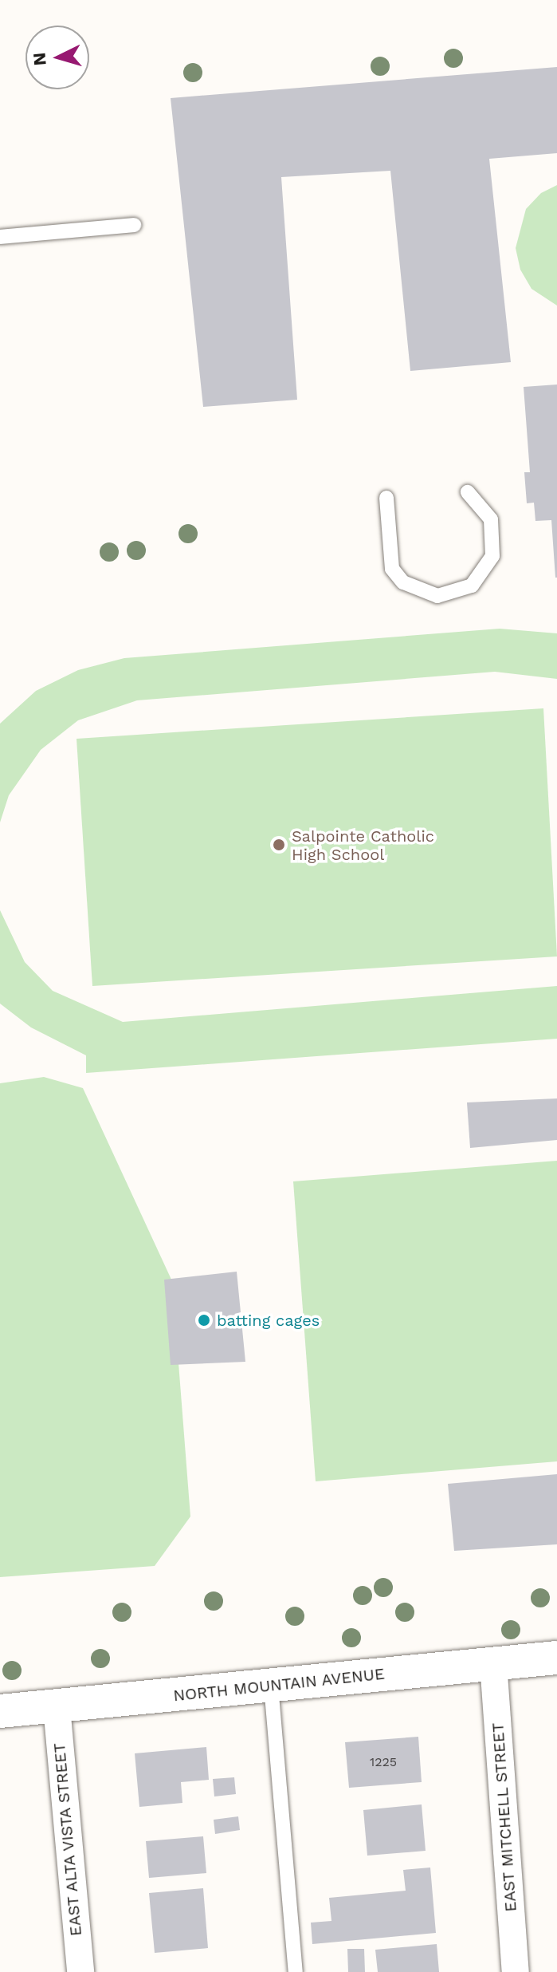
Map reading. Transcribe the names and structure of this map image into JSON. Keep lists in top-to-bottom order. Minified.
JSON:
{"streets":{"street":["NORTH MOUNTAIN AVENUE","EAST MITCHELL STREET","EAST ALTA VISTA STREET"]},"crossings":[["NORTH MOUNTAIN AVENUE","EAST MITCHELL STREET"],["NORTH MOUNTAIN AVENUE","EAST ALTA VISTA STREET"]],"places":["Salpointe Catholic High School","batting cages"],"house_numbers":["1225"],"north":"left"}
